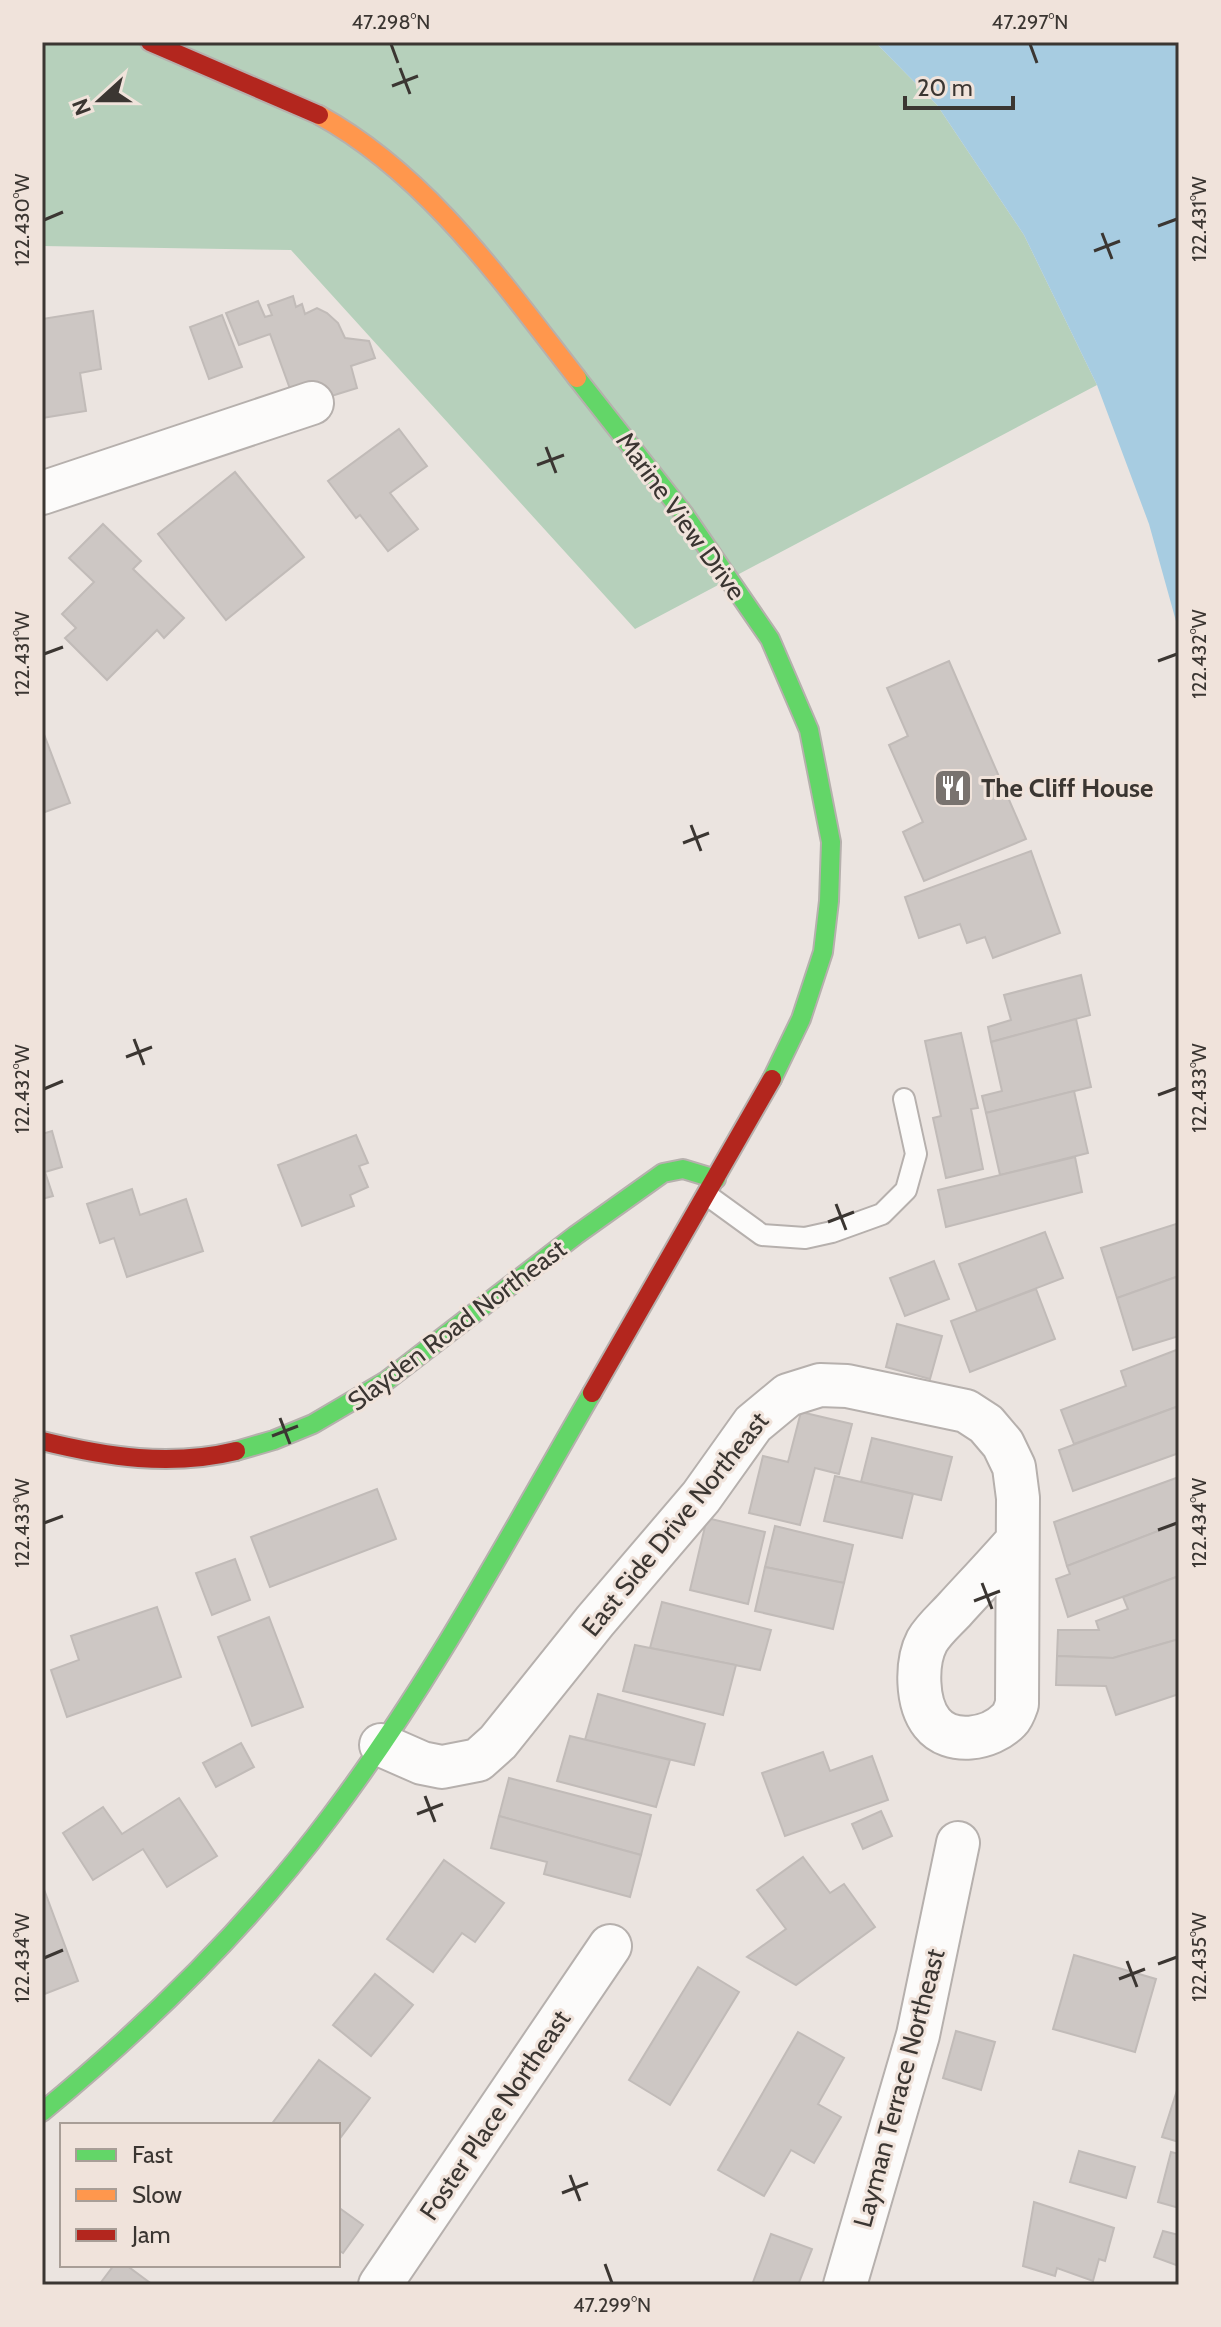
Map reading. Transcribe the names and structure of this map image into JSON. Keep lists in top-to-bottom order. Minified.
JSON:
{"streets":{"main road":["Marine View Drive","Slayden Road Northeast"],"street":["East Side Drive Northeast","Layman Terrace Northeast","Foster Place Northeast"]},"crossings":[["Marine View Drive","Slayden Road Northeast"]],"places":{"restaurant":["The Cliff House"]},"legend":["Fast","Slow","Jam"],"scale_bar":"20 m","north":"left","coordinates":["47.298°N","47.297°N","122.431°W","122.430°W","122.432°W","122.433°W","122.434°W","122.435°W","47.299°N"]}
